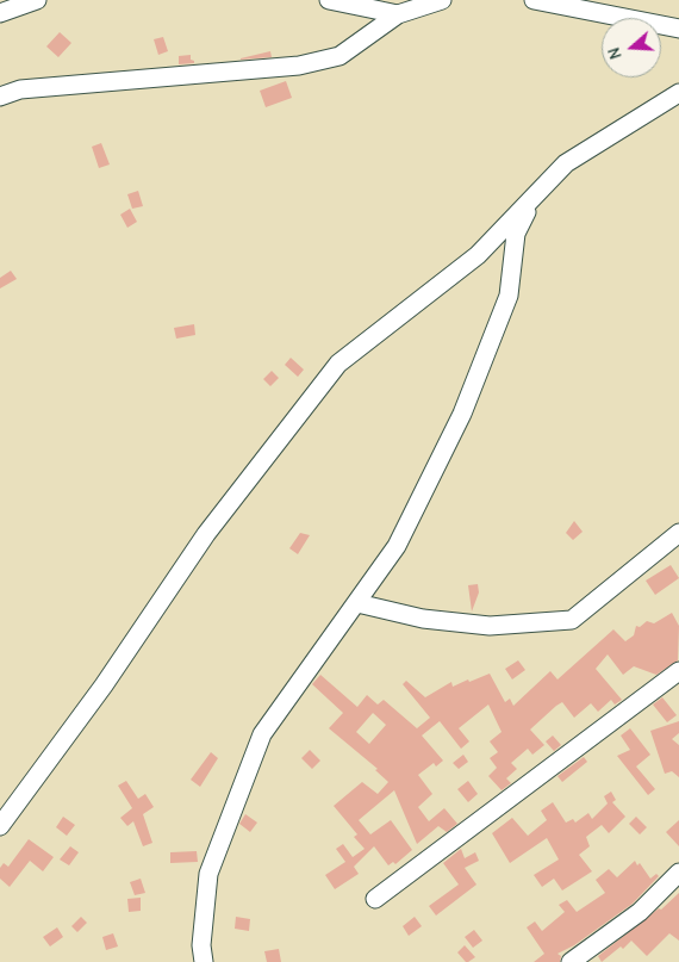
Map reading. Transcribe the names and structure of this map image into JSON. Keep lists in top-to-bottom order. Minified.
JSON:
{"north":"left"}
